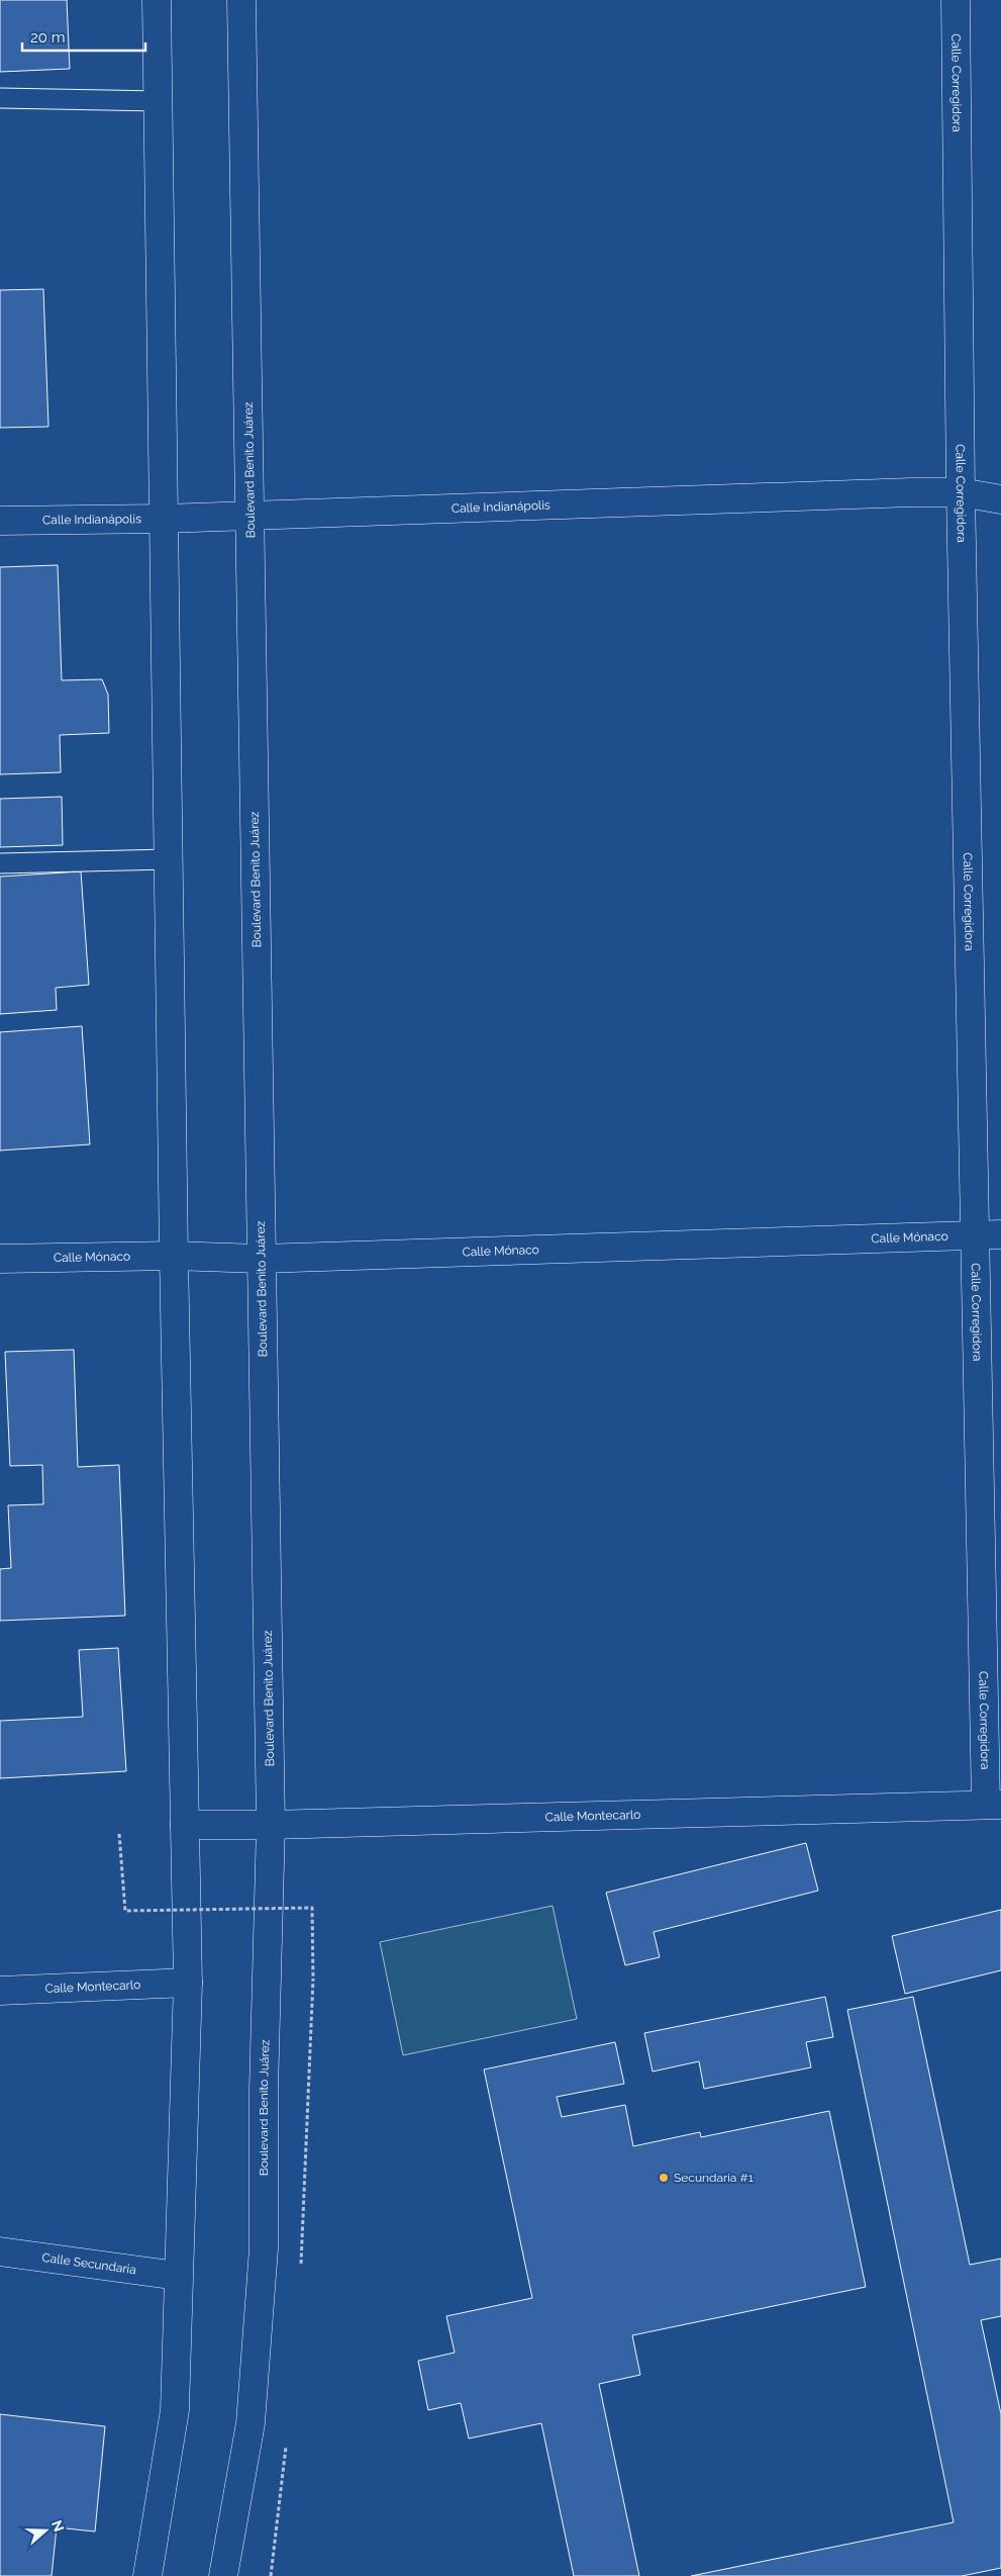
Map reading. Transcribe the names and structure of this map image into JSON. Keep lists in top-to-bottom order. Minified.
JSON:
{"streets":{"main road":["Calle Corregidora","Boulevard Benito Juárez","Calle Indianápolis","Calle Mónaco","Calle Montecarlo","Calle Secundaria"]},"crossings":[["Calle Corregidora","Calle Indianápolis"],["Calle Corregidora","Calle Mónaco"],["Calle Corregidora","Calle Montecarlo"],["Boulevard Benito Juárez","Calle Indianápolis"],["Boulevard Benito Juárez","Calle Mónaco"],["Boulevard Benito Juárez","Calle Montecarlo"]],"places":["Secundaria #1"],"scale_bar":"20 m","north":"right"}
